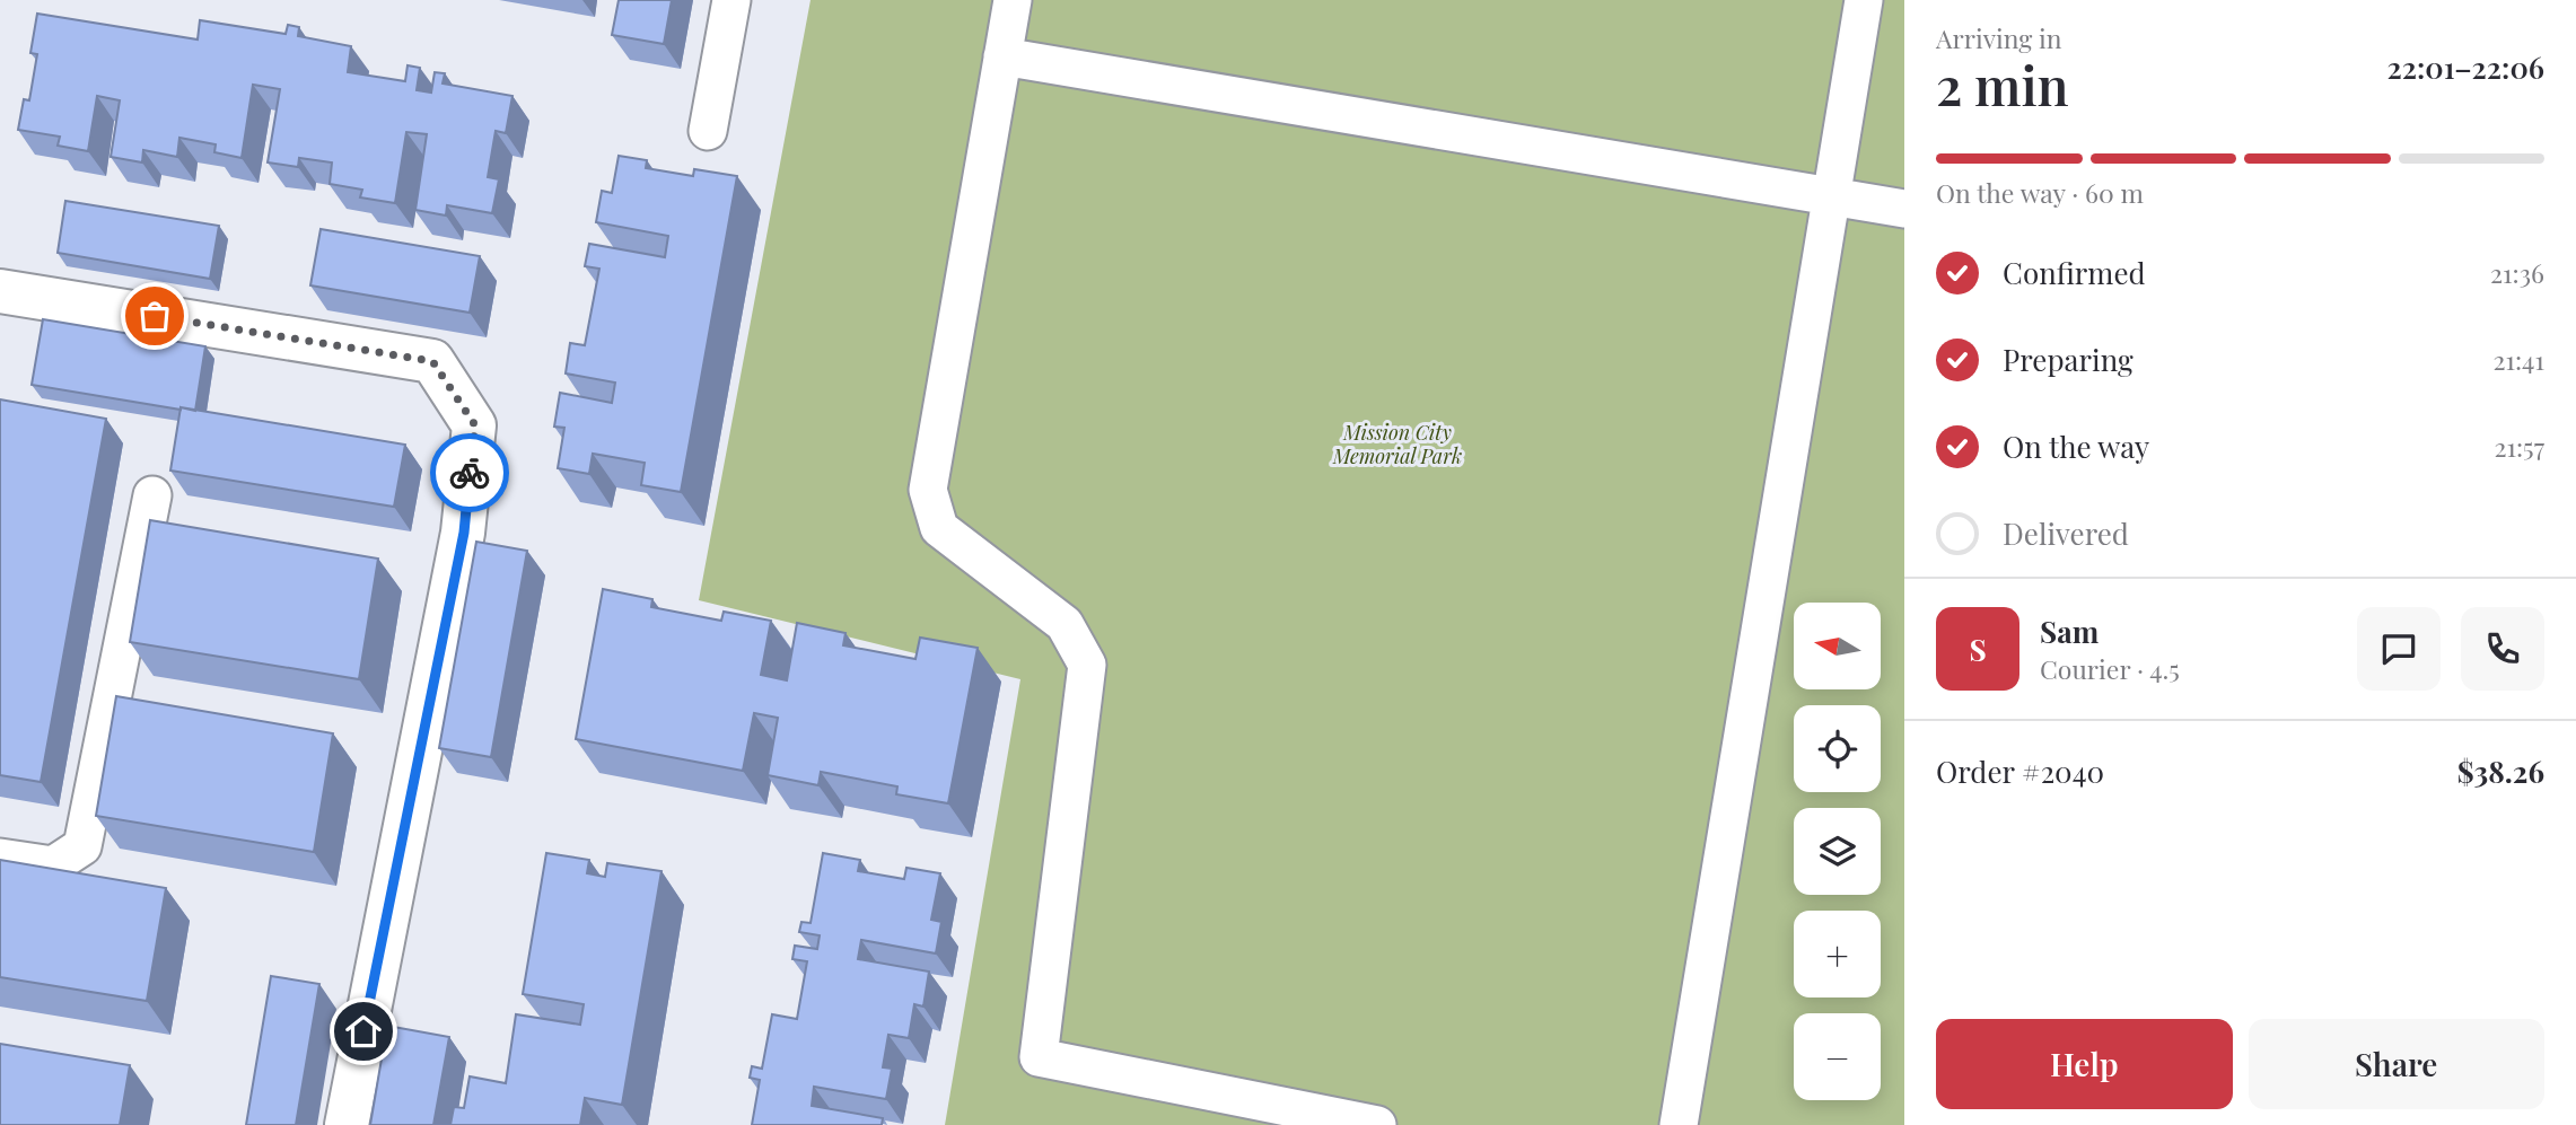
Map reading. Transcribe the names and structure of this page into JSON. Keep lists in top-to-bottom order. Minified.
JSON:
{"parks":["Mission City Memorial Park"],"north":"left","page":{"heading":["2 min","Arriving in","22:01–22:06"],"panel":["Sam","Courier · 4.5","Order #2040","$38.26"],"bar":"On the way · 60 m","list":[["Confirmed","21:36"],["Preparing","21:41"],["On the way","21:57"],"Delivered"],"map_buttons":["+","−"],"round":"S","buttons":["Help","Share"]}}
